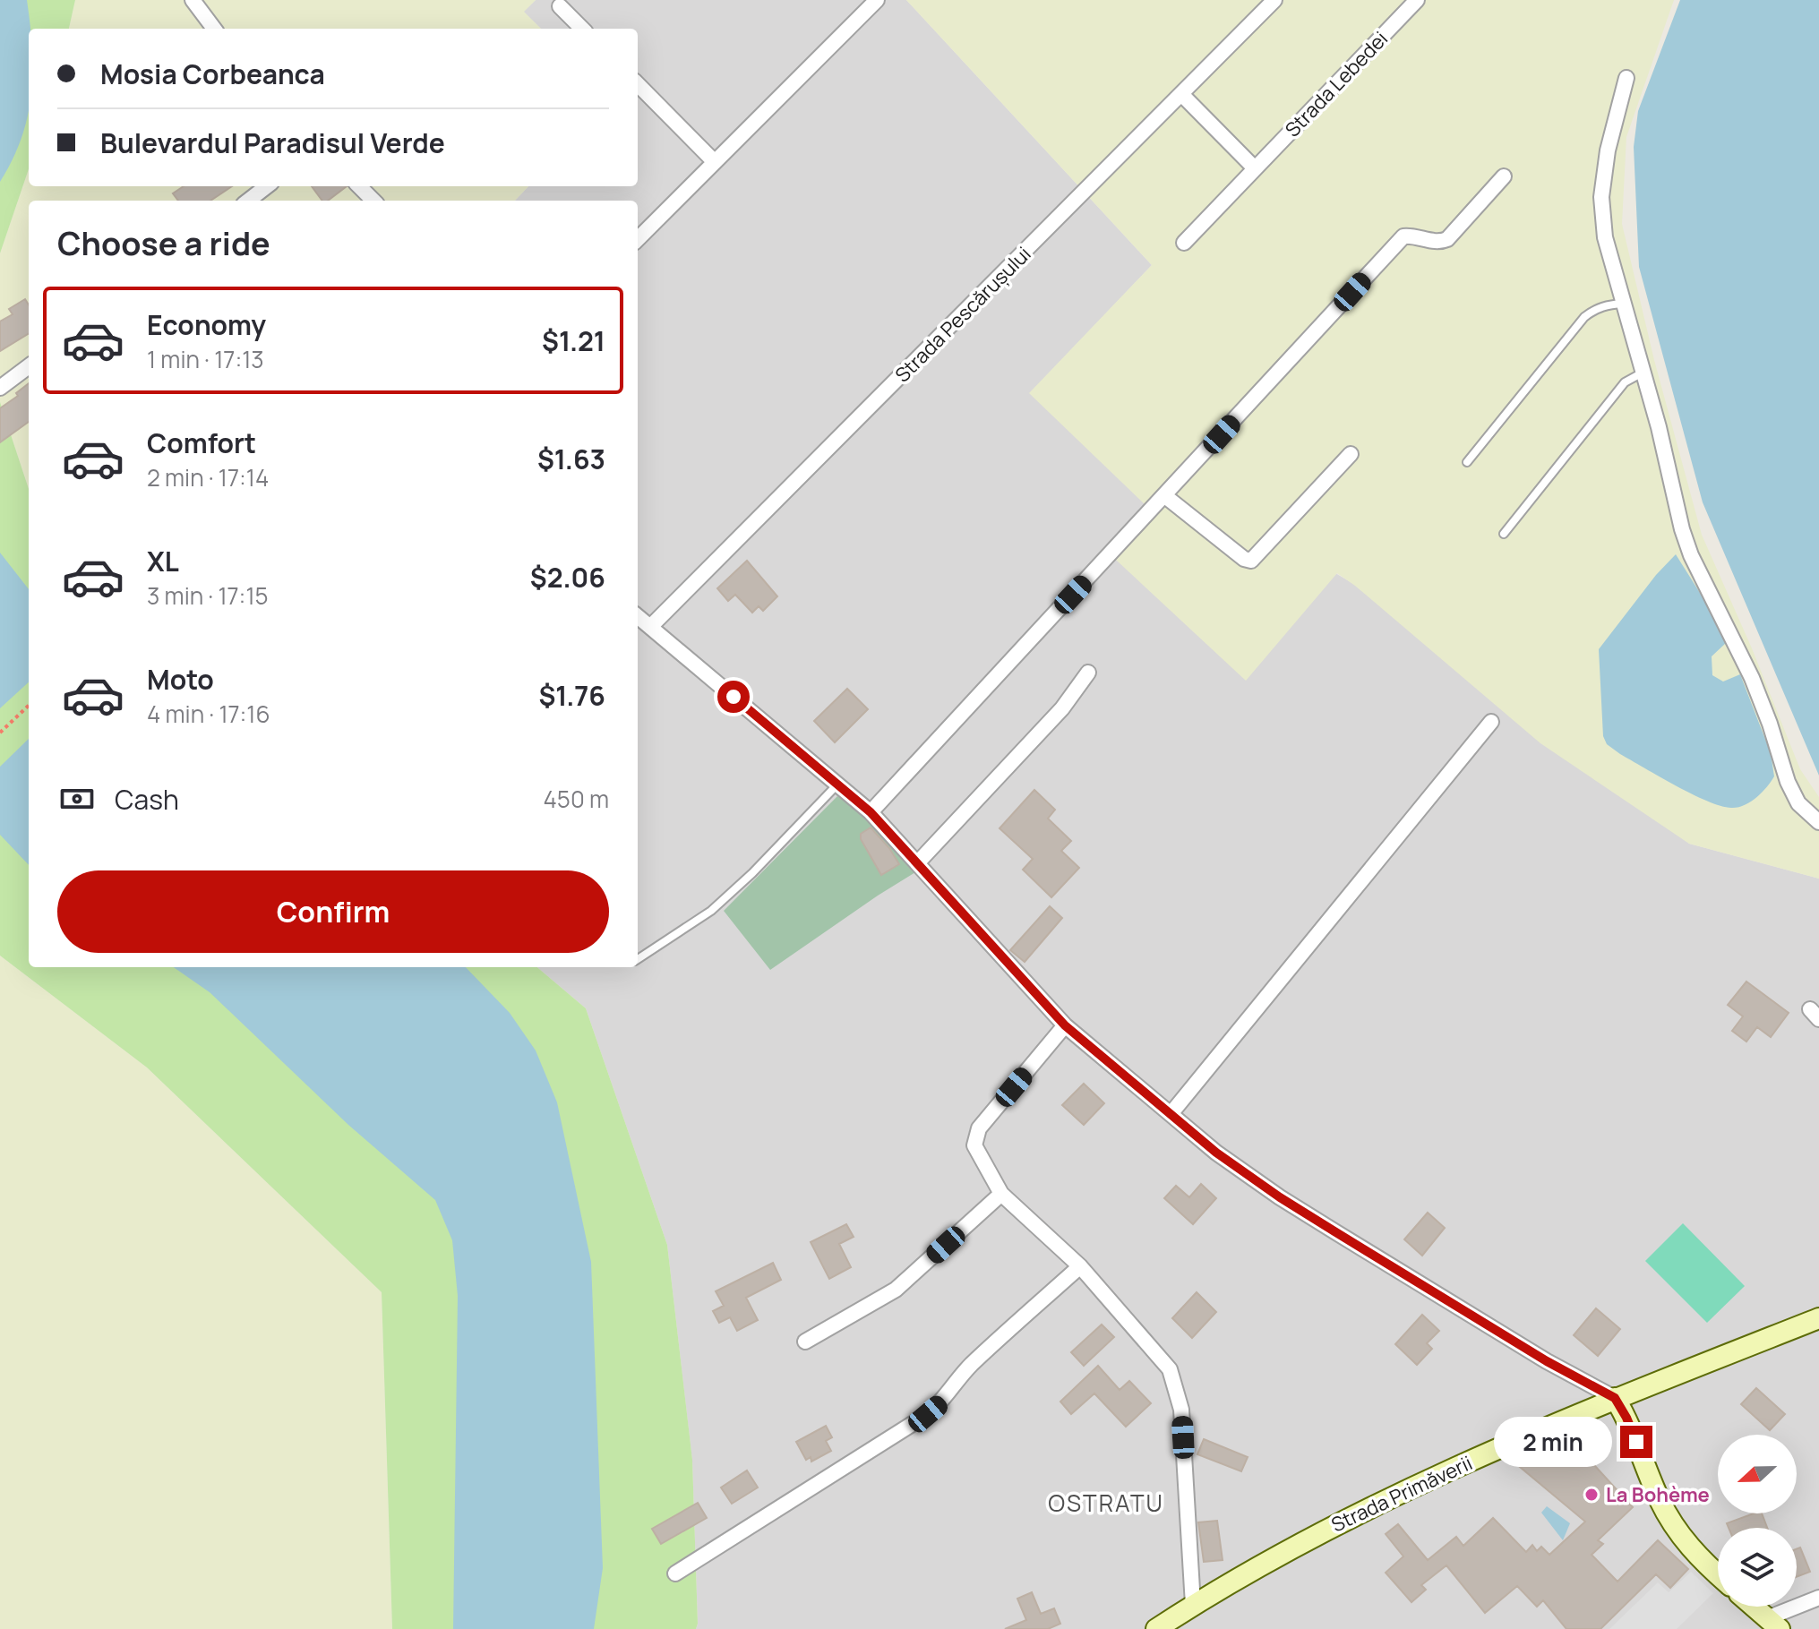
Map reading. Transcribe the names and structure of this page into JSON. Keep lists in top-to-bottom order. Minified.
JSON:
{"streets":{"main road":["Strada Primăverii"],"street":["Strada Lebedei","Strada Pescărușului"]},"districts":["OSTRATU"],"places":["La Bohème"],"north":"left","page":{"banner":["Mosia Corbeanca","Bulevardul Paradisul Verde"],"heading":"Choose a ride","list":[{"name":"Economy","note":"1 min · 17:13","value":"$1.21"},{"name":"Comfort","note":"2 min · 17:14","value":"$1.63"},{"name":"XL","note":"3 min · 17:15","value":"$2.06"},{"name":"Moto","note":"4 min · 17:16","value":"$1.76"}],"pay":["Cash","450 m"],"buttons":"Confirm","bubble":"2 min"}}
